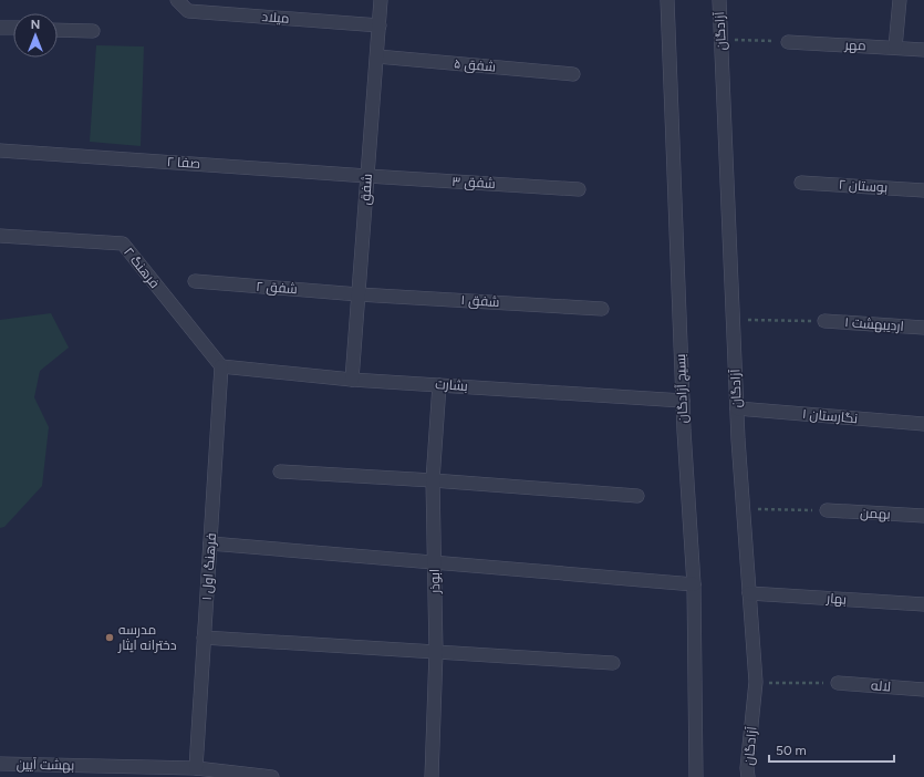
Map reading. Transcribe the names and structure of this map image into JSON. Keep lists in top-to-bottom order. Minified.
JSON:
{"streets":{"street":["میلاد","آزادگان","مهر","شفق ۵","صفا ۲","شفق ۳","بوستان ۲","شفق","فرهنگ ۲","شفق ۲","شفق ۱","اردیبهشت ۱","بشارت","بسیج آزادگان","نگارستان ۱","بهمن","فرهنگ اول ۱","ابوذر","بهار","لاله","بهشت آیین"]},"crossings":[["میلاد","شفق"],["آزادگان","نگارستان ۱"],["آزادگان","بهار"],["شفق ۵","شفق"],["صفا ۲","شفق ۳"],["صفا ۲","شفق"],["شفق ۳","شفق"],["شفق","شفق ۲"],["شفق","شفق ۱"],["شفق","بشارت"],["فرهنگ ۲","بشارت"],["فرهنگ ۲","فرهنگ اول ۱"],["شفق ۲","شفق ۱"],["بشارت","بسیج آزادگان"],["بشارت","فرهنگ اول ۱"],["بشارت","ابوذر"],["فرهنگ اول ۱","بهشت آیین"]],"places":["مدرسه دخترانه ایثار"],"scale_bar":"50 m","north":"top"}
